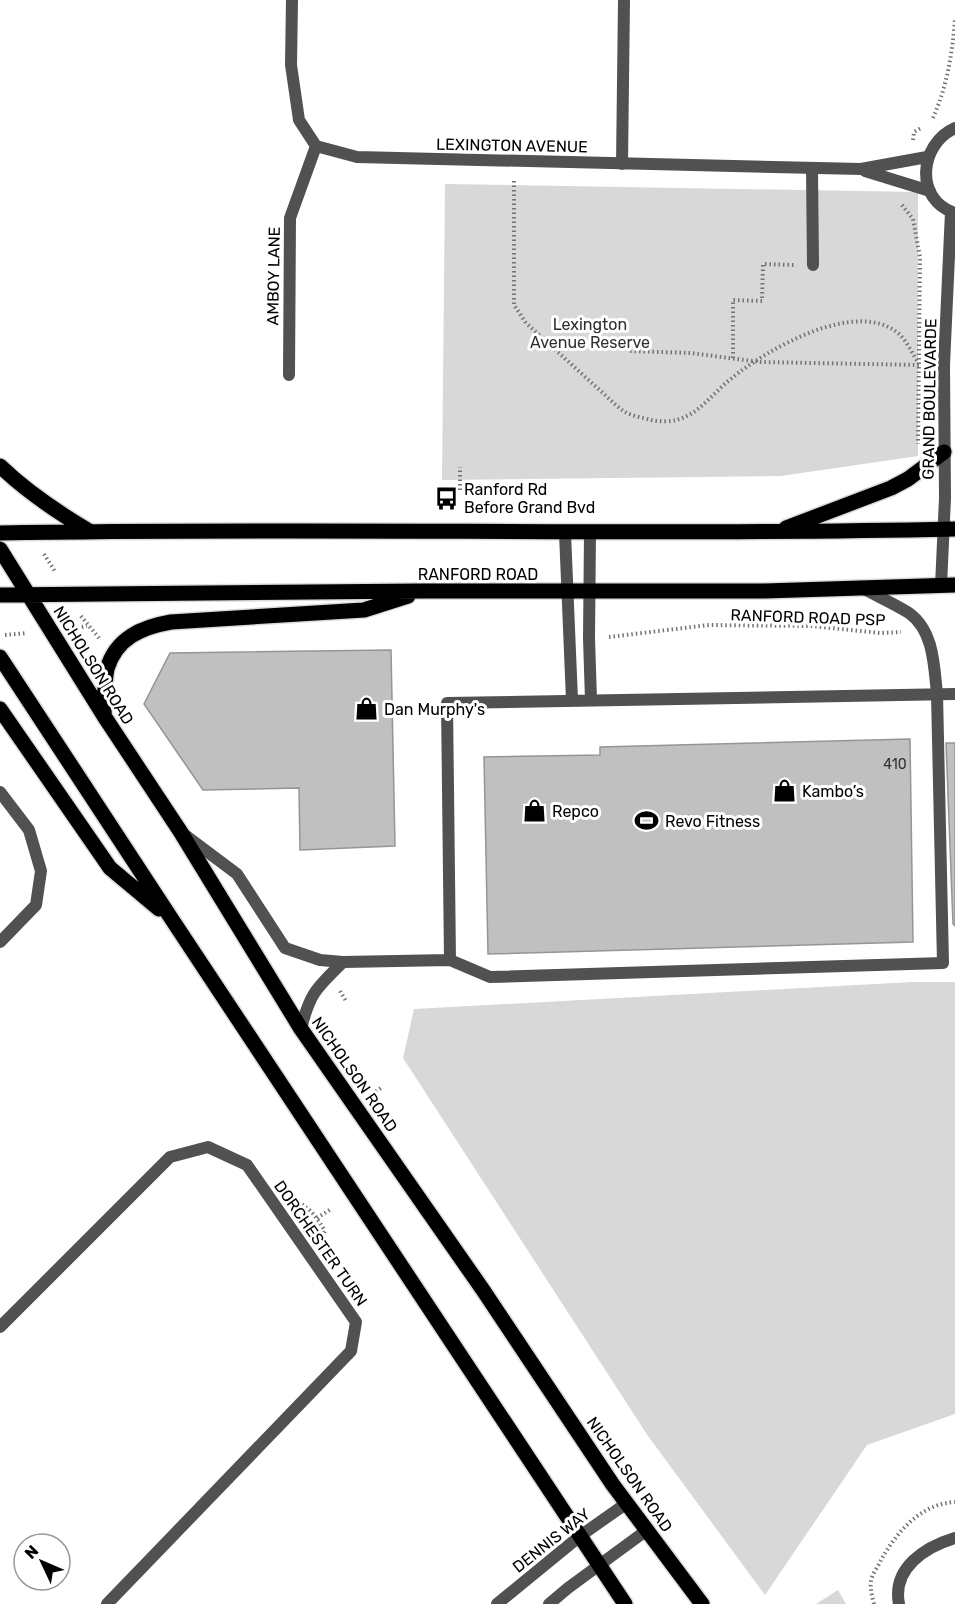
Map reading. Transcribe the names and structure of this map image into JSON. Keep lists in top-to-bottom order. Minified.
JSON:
{"streets":{"main road":["RANFORD ROAD","NICHOLSON ROAD"],"street":["LEXINGTON AVENUE","AMBOY LANE","GRAND BOULEVARDE","DORCHESTER TURN","DENNIS WAY"],"path":["RANFORD ROAD PSP"]},"crossings":[["LEXINGTON AVENUE","AMBOY LANE"],["LEXINGTON AVENUE","GRAND BOULEVARDE"],["GRAND BOULEVARDE","RANFORD ROAD"],["RANFORD ROAD","NICHOLSON ROAD"],["NICHOLSON ROAD","DENNIS WAY"]],"parks":["Lexington Avenue Reserve"],"places":{"bus stop":["Ranford Rd Before Grand Bvd"],"shop":["Dan Murphy's","Kambo’s","Repco"],"sports":["Revo Fitness"]},"house_numbers":["410"],"north":"top left"}
